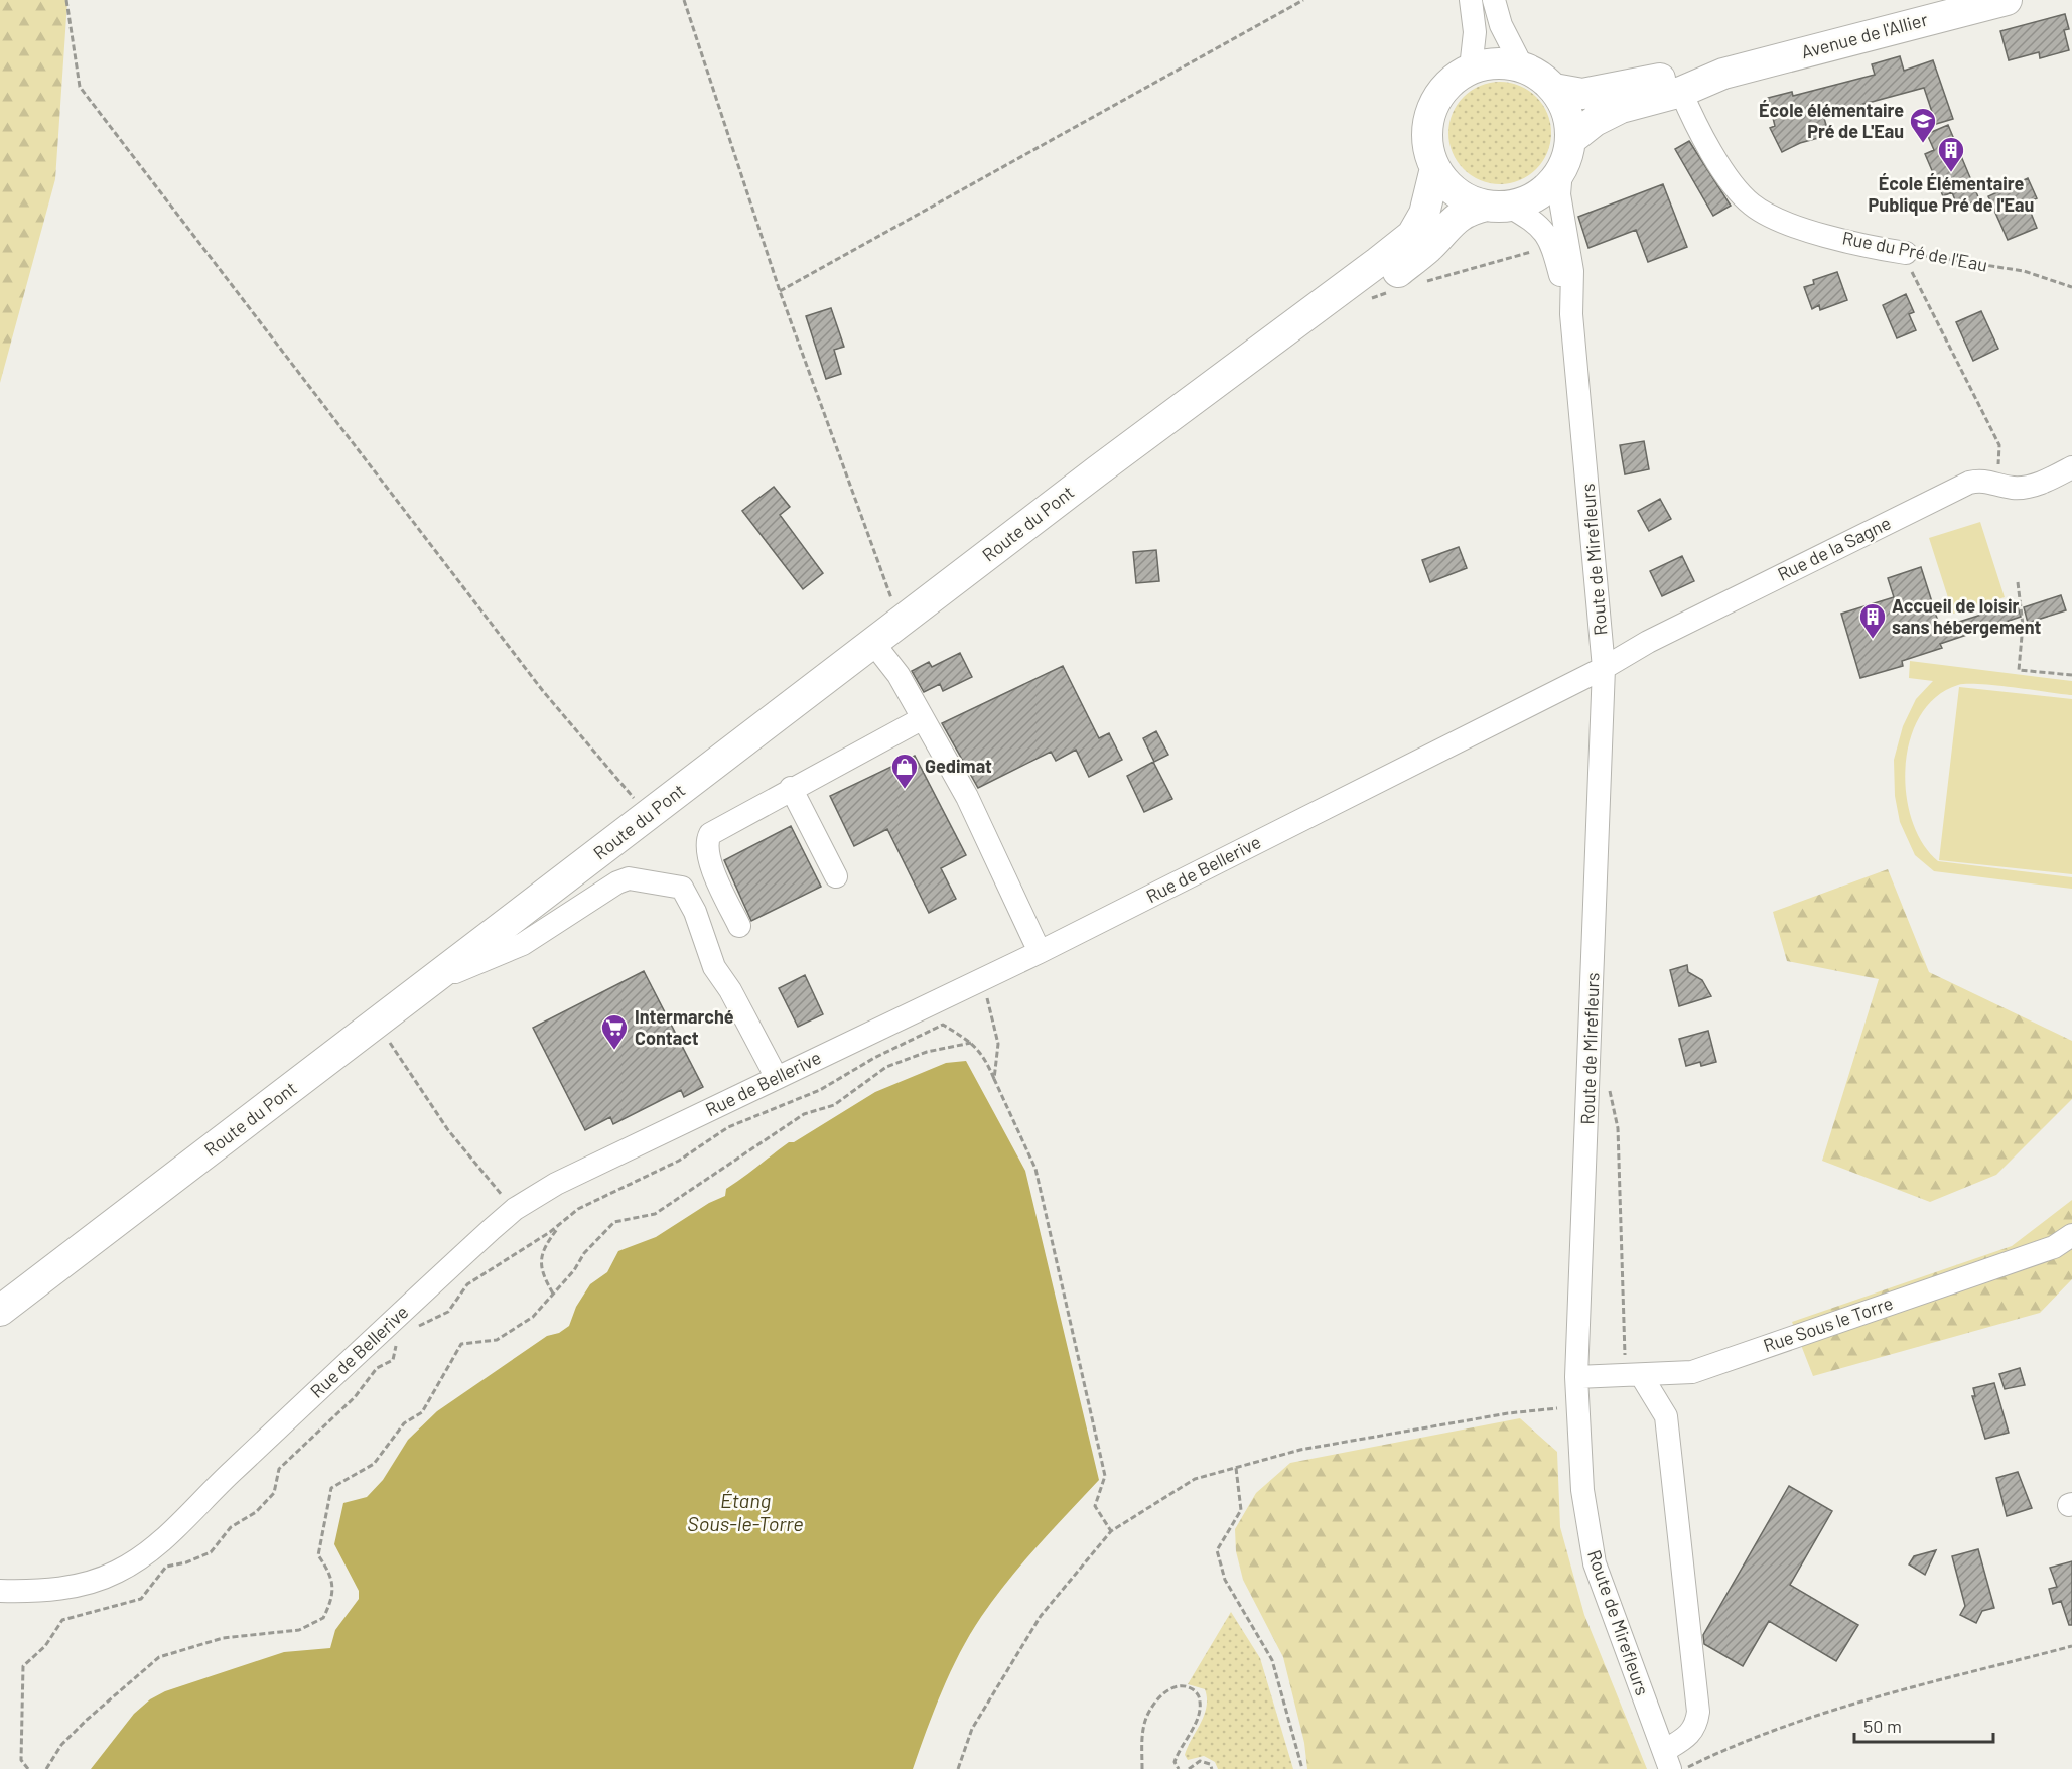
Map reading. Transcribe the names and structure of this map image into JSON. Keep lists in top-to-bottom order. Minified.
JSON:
{"streets":{"main road":["Avenue de l'Allier","Route du Pont"],"street":["Rue du Pré de l'Eau","Rue de la Sagne","Route de Mirefleurs","Rue de Bellerive","Rue Sous le Torre"]},"crossings":[["Route du Pont","Route de Mirefleurs"],["Rue de la Sagne","Route de Mirefleurs"],["Rue de la Sagne","Rue de Bellerive"],["Route de Mirefleurs","Rue de Bellerive"],["Route de Mirefleurs","Rue Sous le Torre"]],"water":["Étang Sous-le-Torre"],"places":{"school or university":["École élémentaire Pré de L'Eau"],"building":["École Élémentaire Publique Pré de l'Eau","Accueil de loisir sans hébergement"],"shop":["Gedimat"],"supermarket":["Intermarché Contact"]},"scale_bar":"50 m"}
